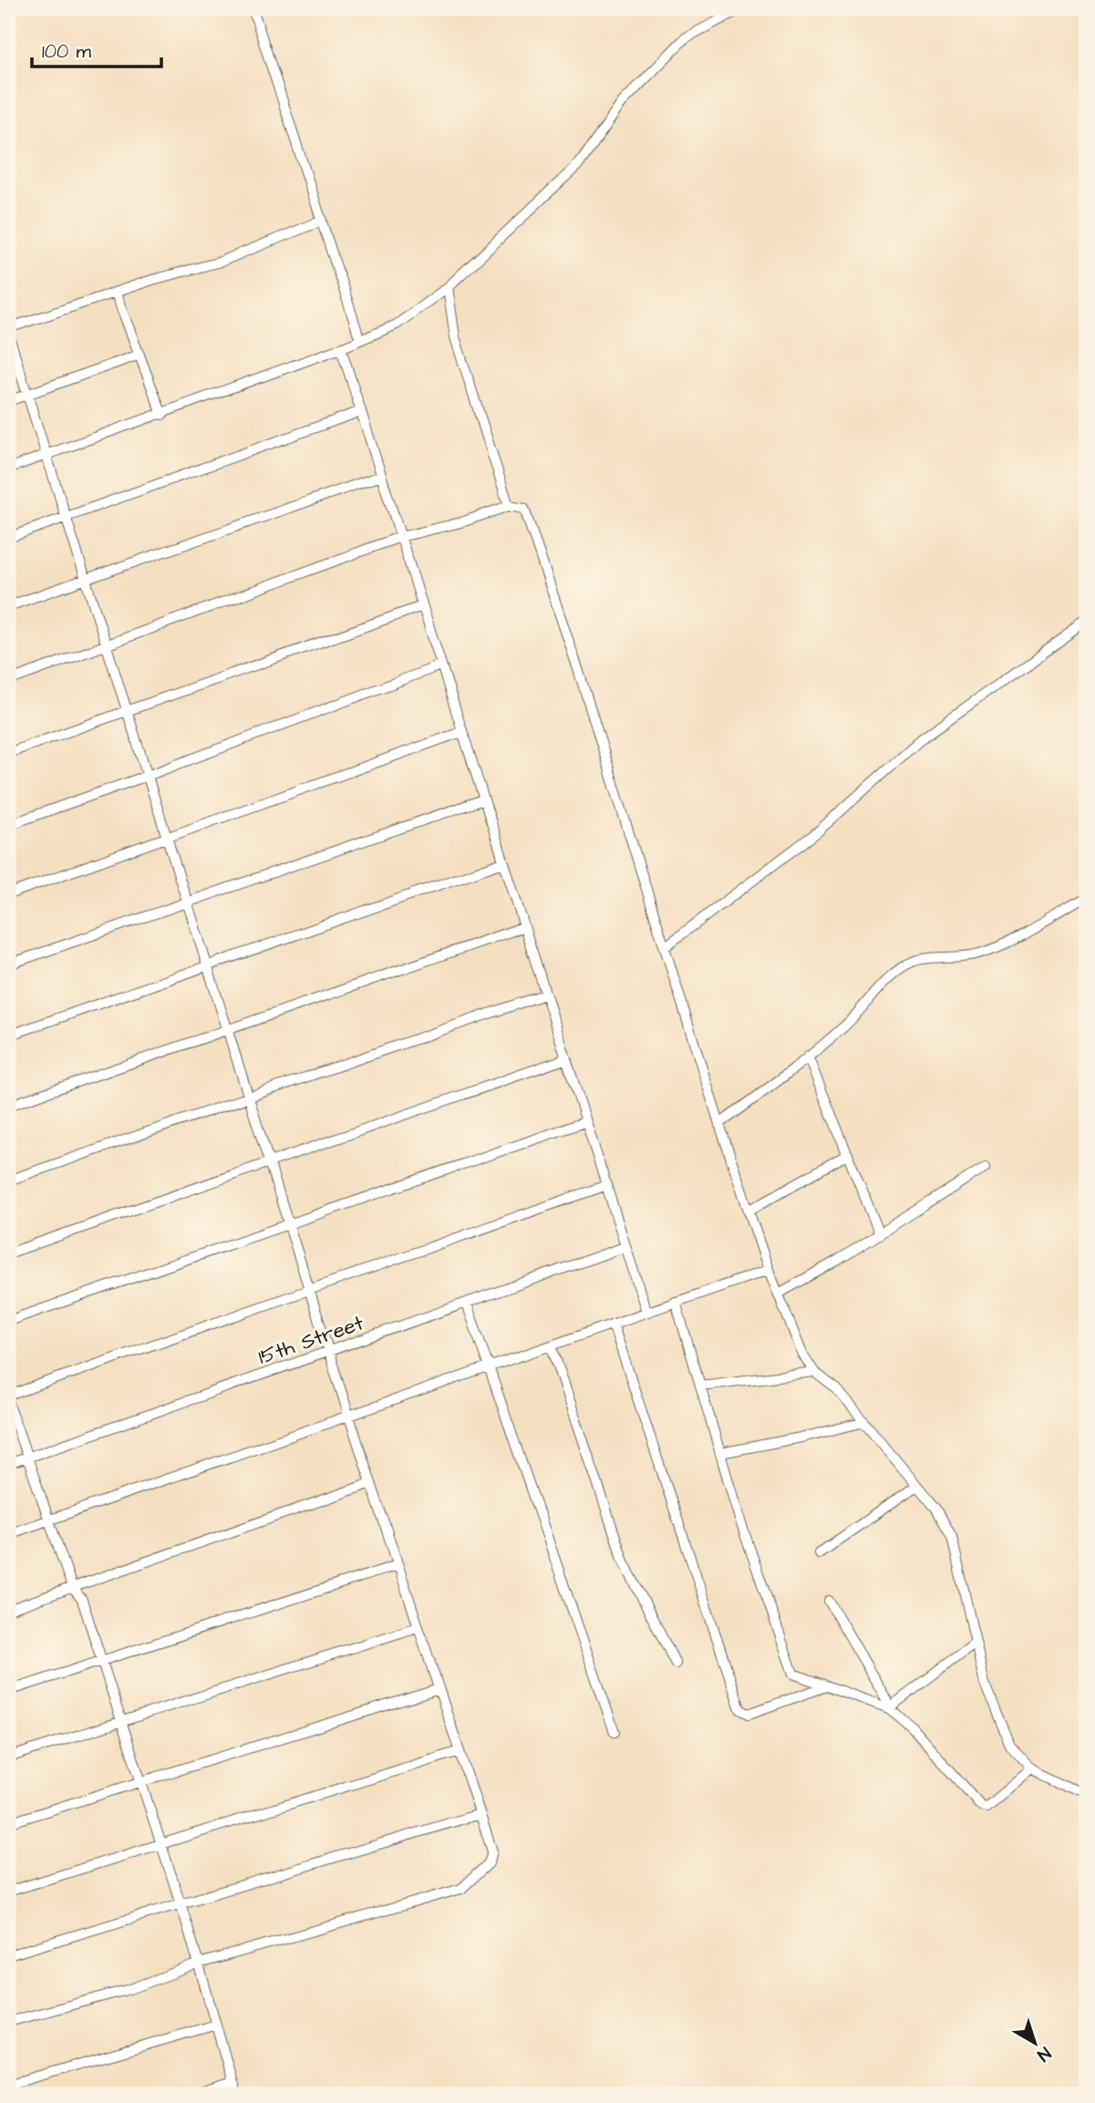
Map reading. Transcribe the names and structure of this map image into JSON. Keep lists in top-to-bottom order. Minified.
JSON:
{"streets":{"street":["15th Street"]},"scale_bar":"100 m","north":"bottom right"}
